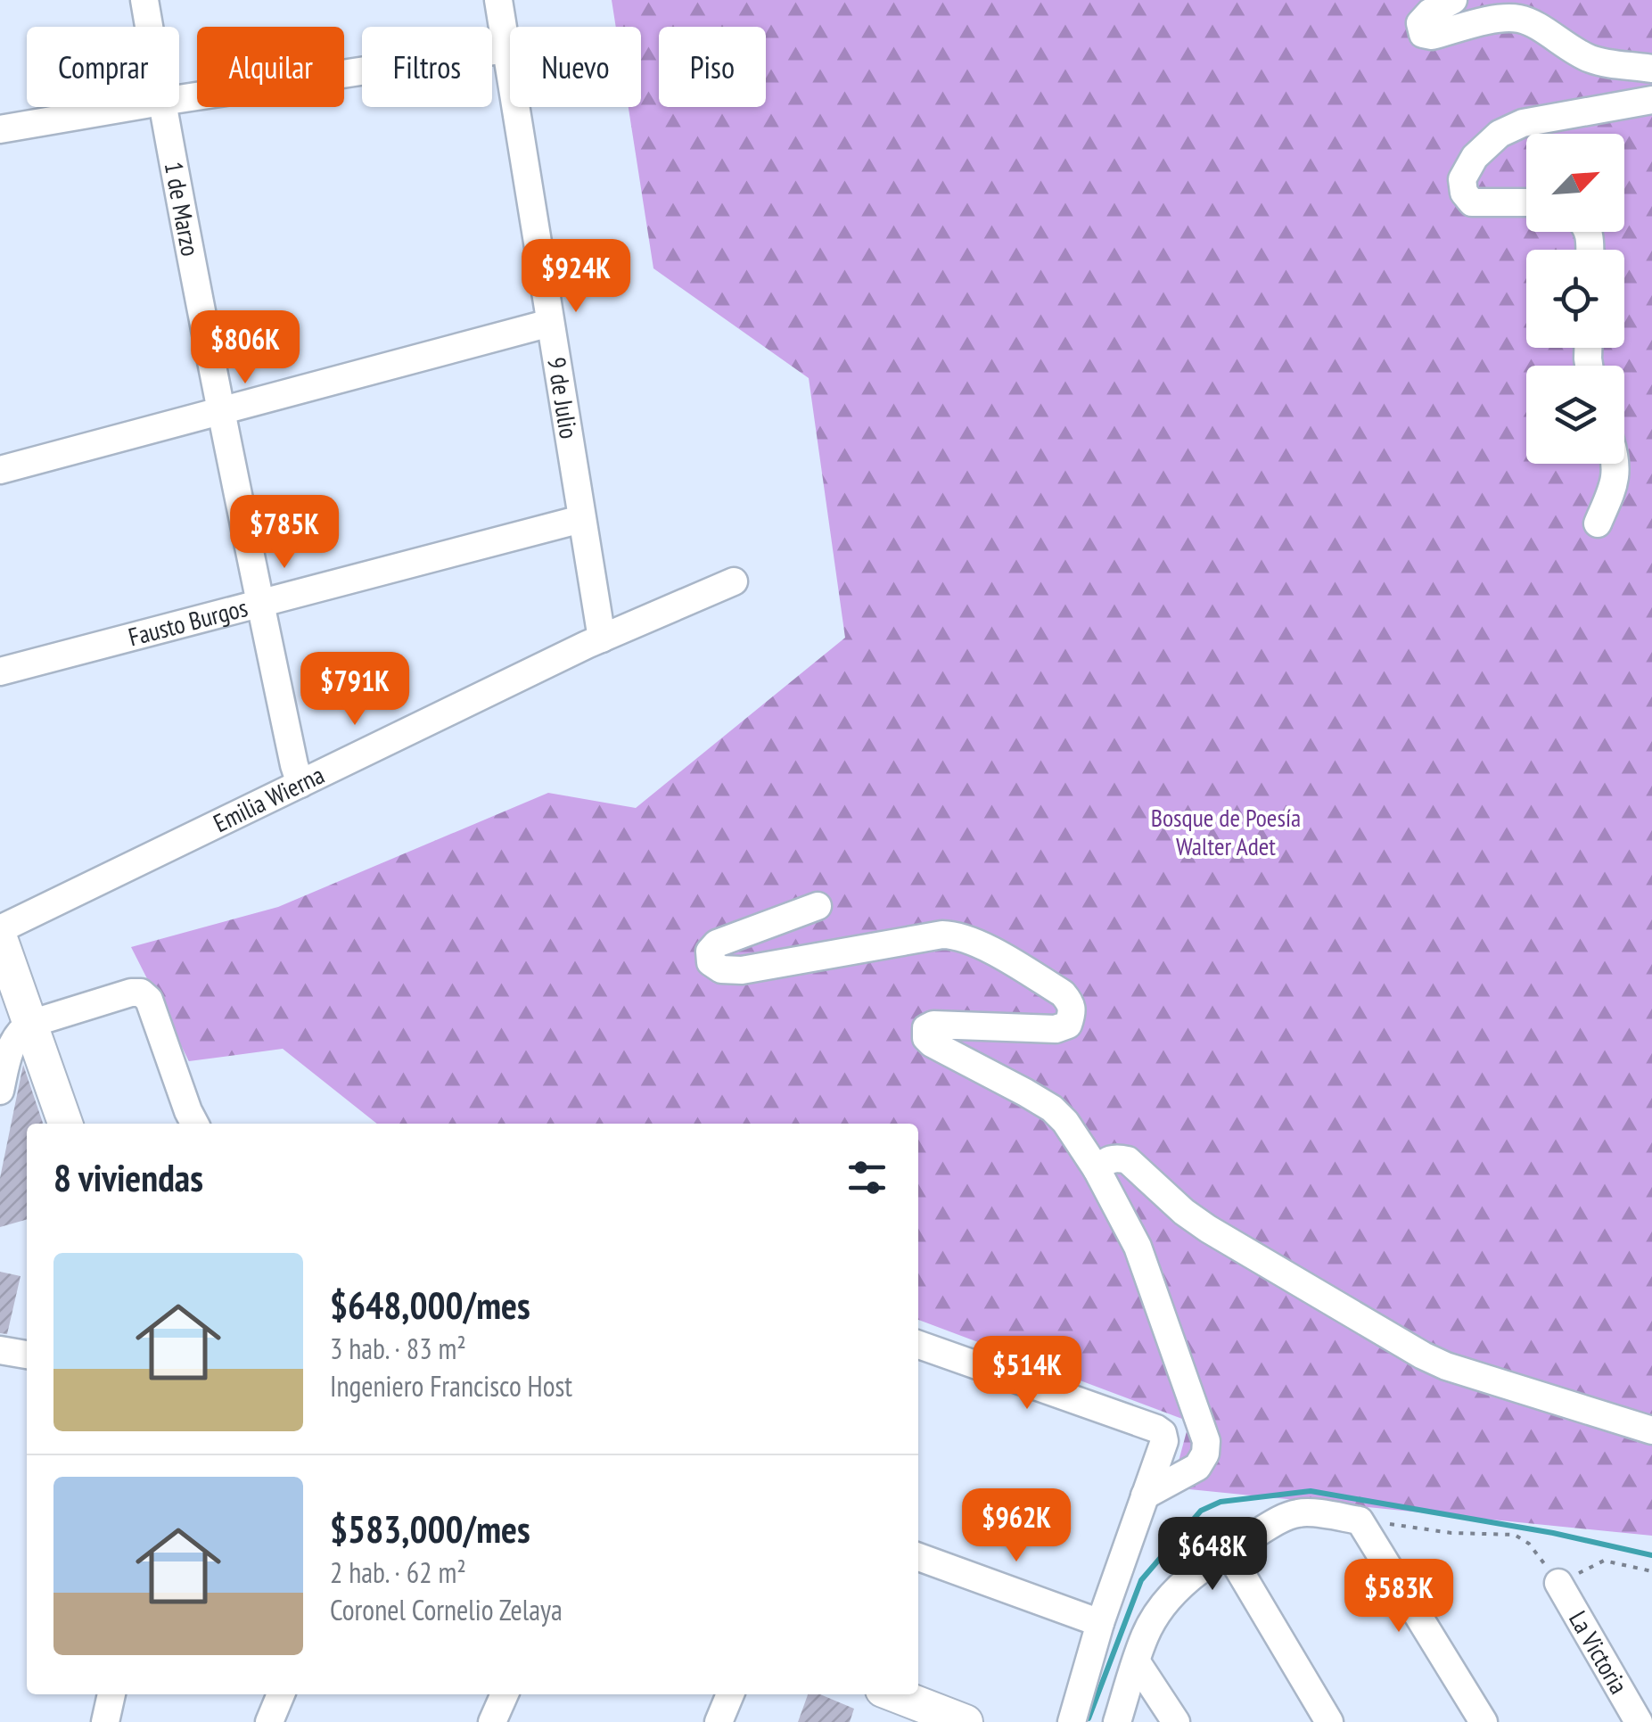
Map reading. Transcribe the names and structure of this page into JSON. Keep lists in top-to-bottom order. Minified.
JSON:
{"streets":{"street":["1 de Marzo","9 de Julio","Fausto Burgos","Emilia Wierna","La Victoria"]},"crossings":[["1 de Marzo","Fausto Burgos"],["1 de Marzo","Emilia Wierna"],["9 de Julio","Fausto Burgos"],["9 de Julio","Emilia Wierna"]],"parks":["Bosque de Poesía Walter Adet"],"north":"top right","page":{"chip":["Comprar","Alquilar","Filtros","Nuevo","Piso"],"price":["$924K","$806K","$785K","$791K","$514K","$962K","$648K","$583K"],"heading":"8 viviendas","list":[{"name":"$648,000/mes","note":"3 hab. · 83 m² · Ingeniero Francisco Host"},{"name":"$583,000/mes","note":"2 hab. · 62 m² · Coronel Cornelio Zelaya"}]}}
